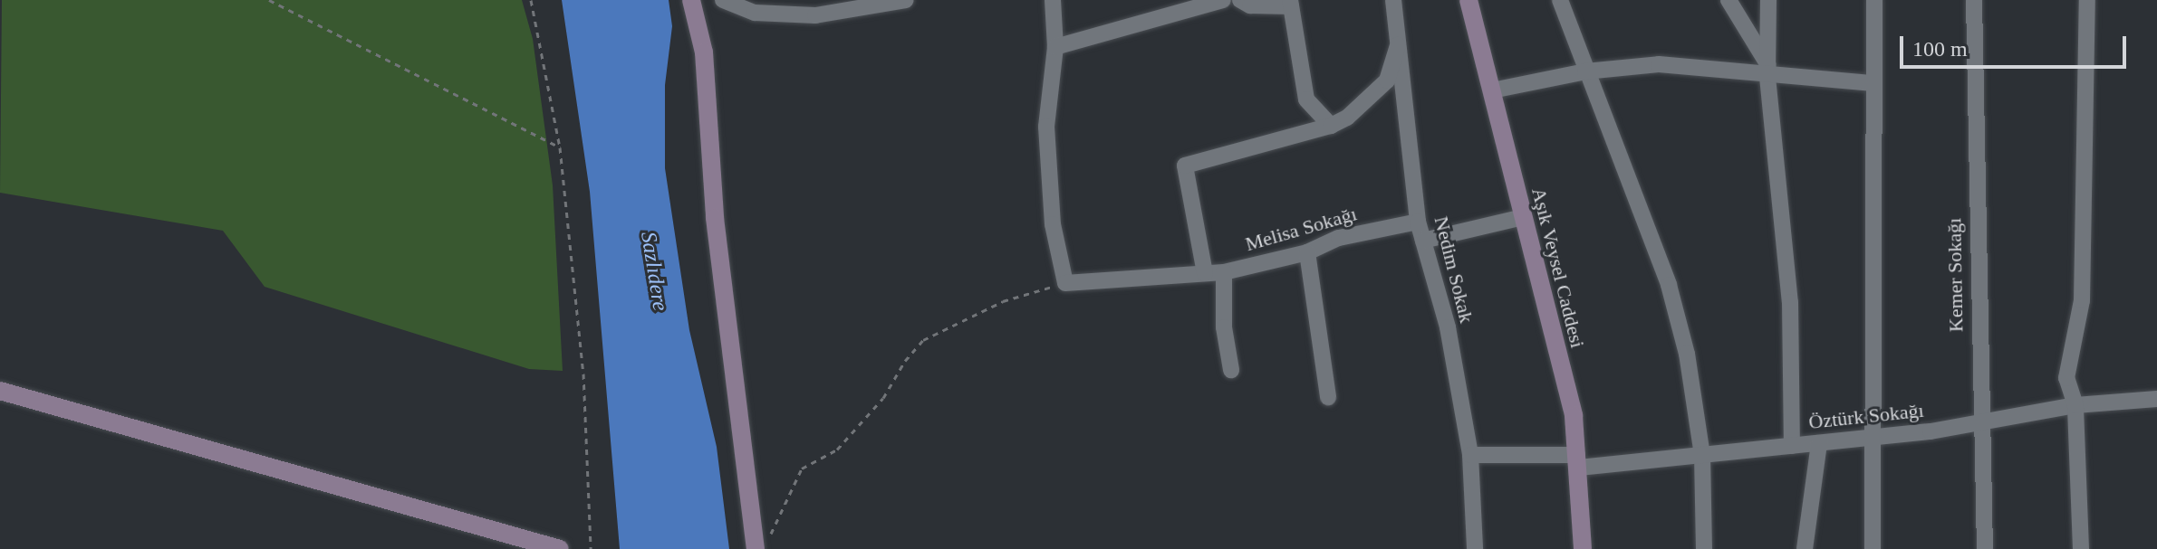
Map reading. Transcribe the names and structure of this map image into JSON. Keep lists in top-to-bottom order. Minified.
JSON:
{"streets":{"street":["Melisa Sokağı","Aşık Veysel Caddesi","Nedim Sokak","Kemer Sokağı","Öztürk Sokağı"]},"crossings":[["Melisa Sokağı","Nedim Sokak"],["Aşık Veysel Caddesi","Öztürk Sokağı"],["Nedim Sokak","Öztürk Sokağı"],["Kemer Sokağı","Öztürk Sokağı"]],"water":["Sazlıdere"],"scale_bar":"100 m"}
